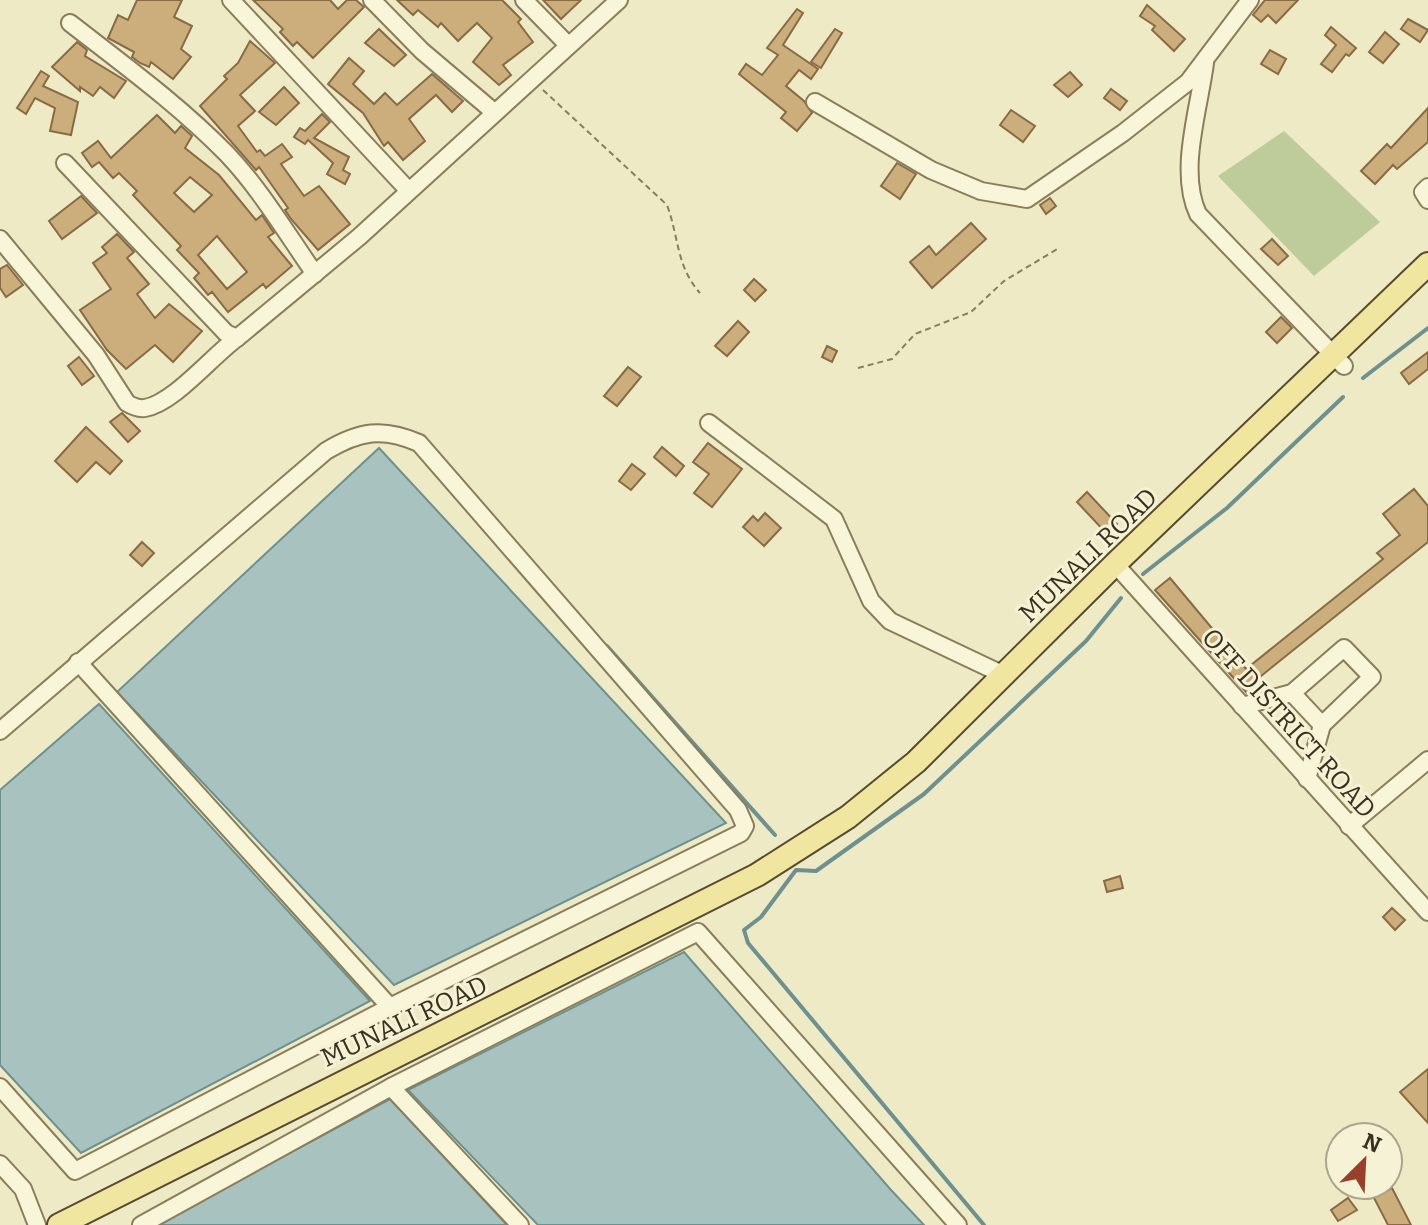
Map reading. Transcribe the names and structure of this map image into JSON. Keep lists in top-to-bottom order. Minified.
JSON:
{"streets":{"main road":["MUNALI ROAD"],"street":["OFF DISTRICT ROAD"]},"crossings":[["MUNALI ROAD","OFF DISTRICT ROAD"]],"north":"top right"}
